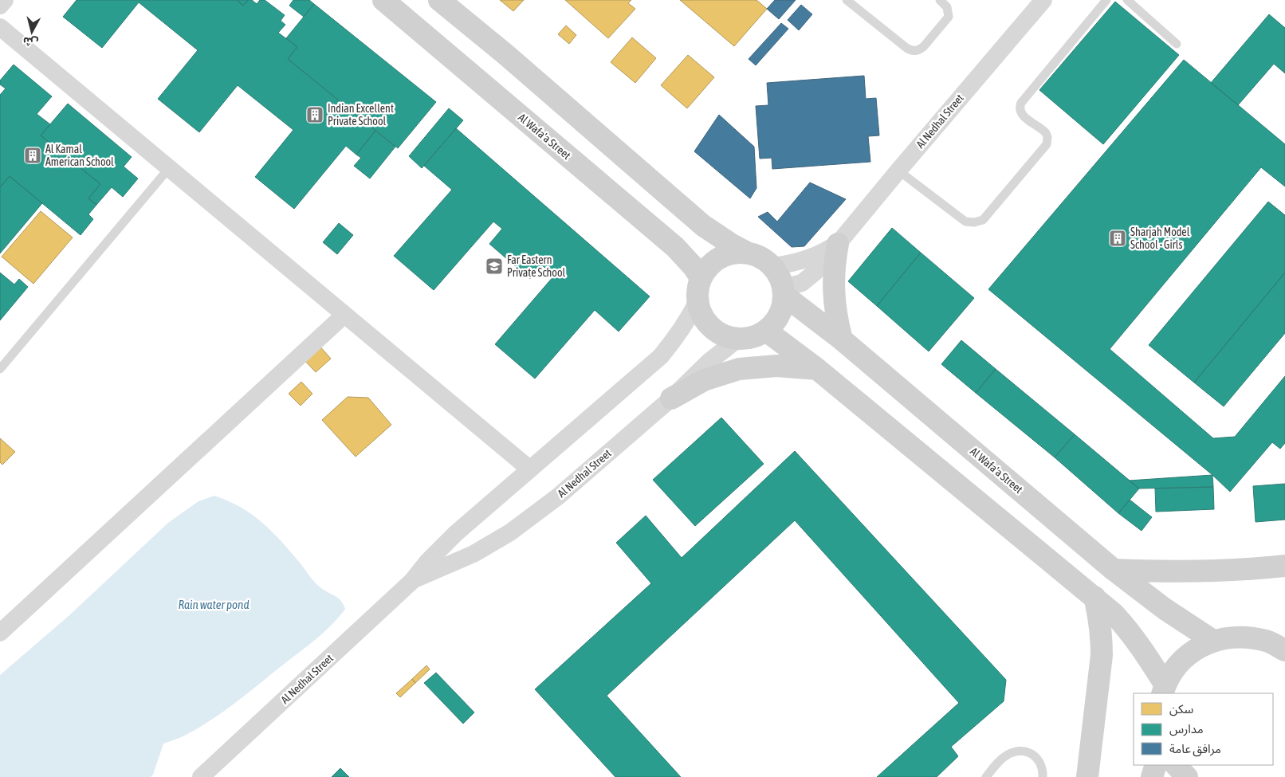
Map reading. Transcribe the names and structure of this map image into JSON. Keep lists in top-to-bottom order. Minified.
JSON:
{"streets":{"street":["Al Nedhal Street","Al Wafa'a Street"]},"crossings":[["Al Nedhal Street","Al Wafa'a Street"]],"water":["Rain water pond"],"places":{"building":["Indian Excellent Private School","Al Kamal American School","Sharjah Model School - Girls"],"school or university":["Far Eastern Private School"]},"legend":["سكن","مدارس","مرافق عامة"],"north":"bottom"}
